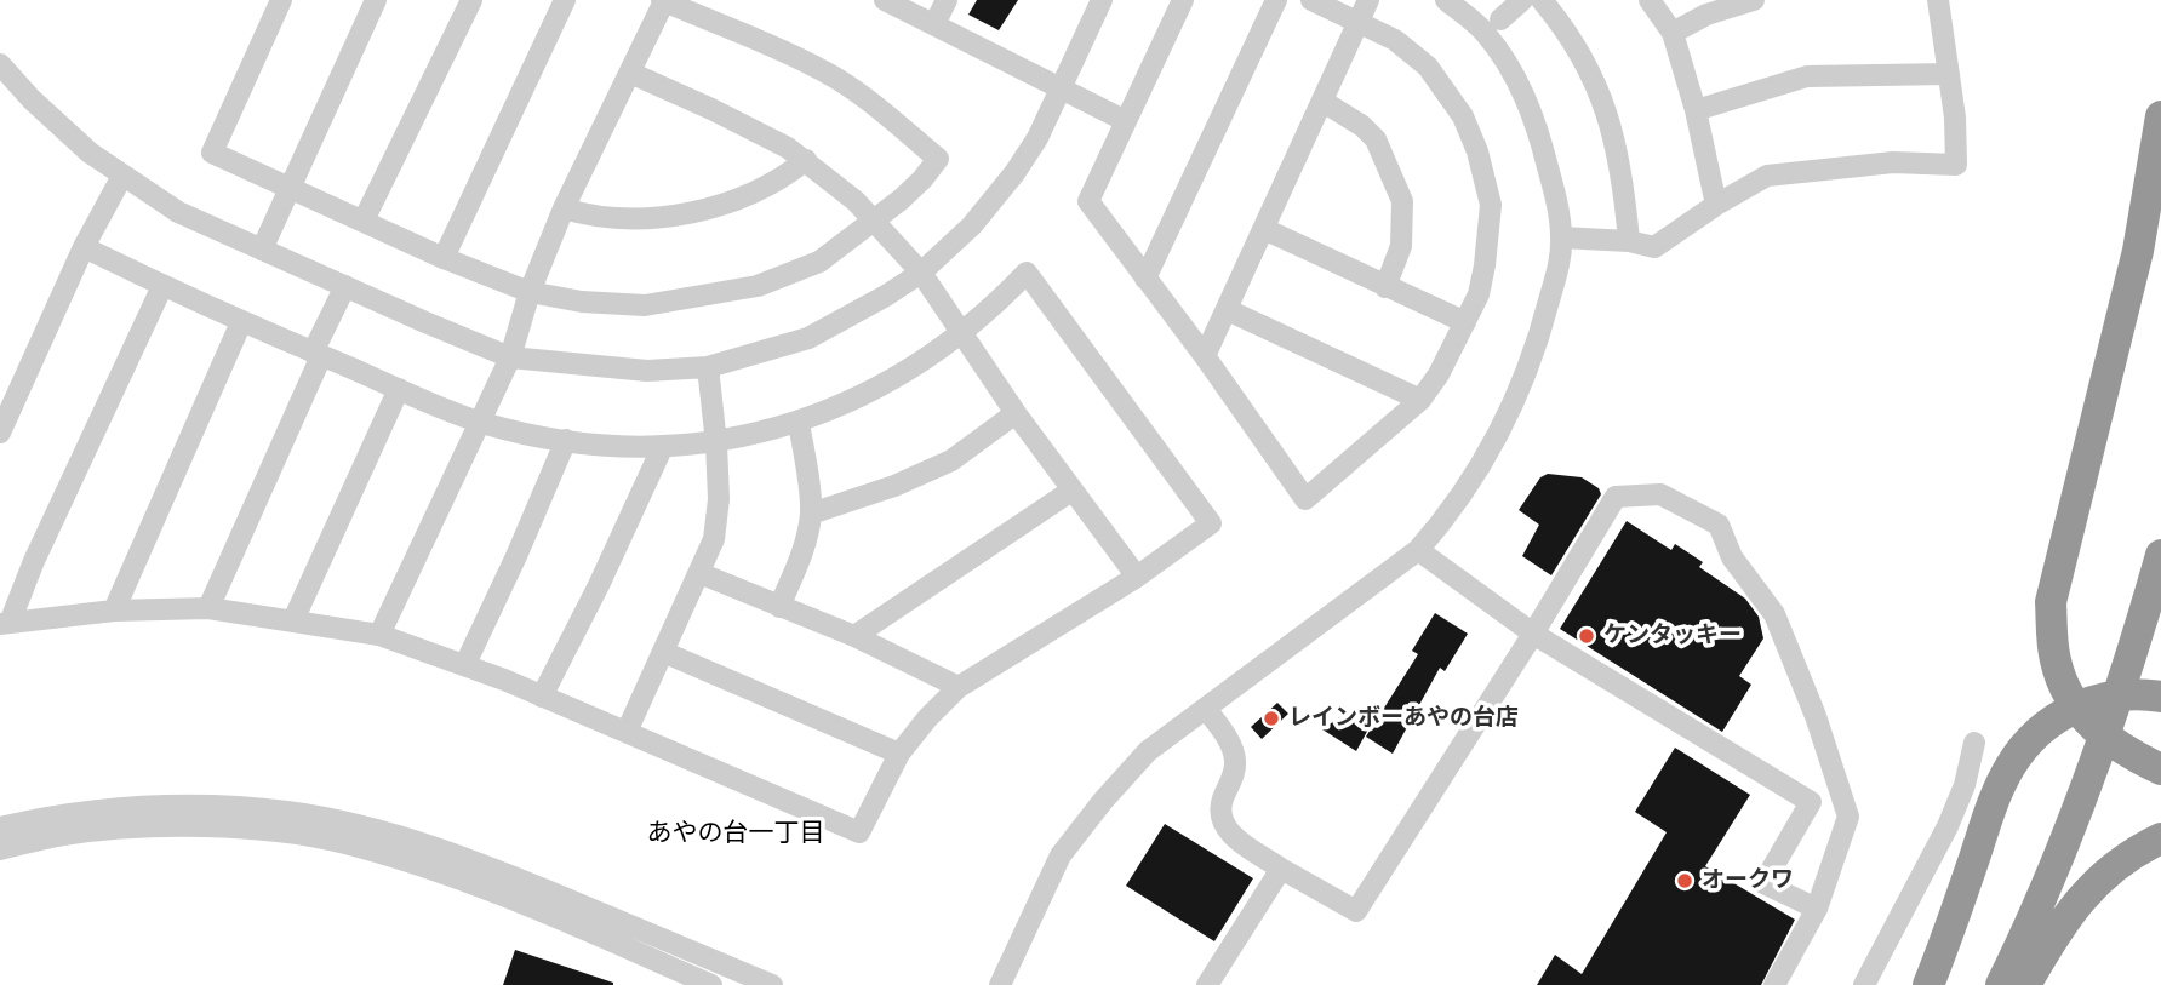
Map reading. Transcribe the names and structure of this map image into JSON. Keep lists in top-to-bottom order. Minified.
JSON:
{"districts":["あやの台一丁目"],"places":["ケンタッキー","レインボーあやの台店","オークワ"]}
